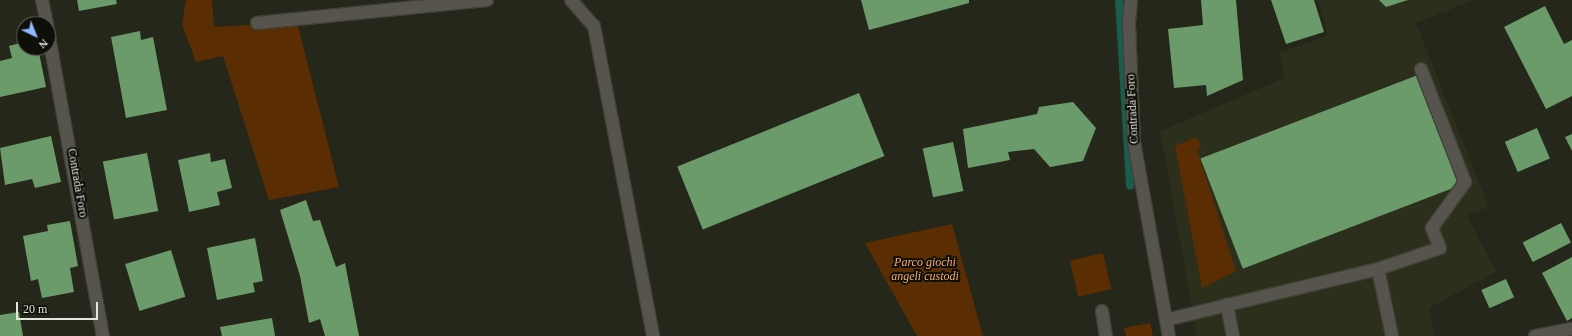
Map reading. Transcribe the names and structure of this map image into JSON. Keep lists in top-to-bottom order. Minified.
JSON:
{"streets":{"street":["Contrada Foro"]},"parks":["Parco giochi angeli custodi"],"scale_bar":"20 m","north":"bottom right"}
